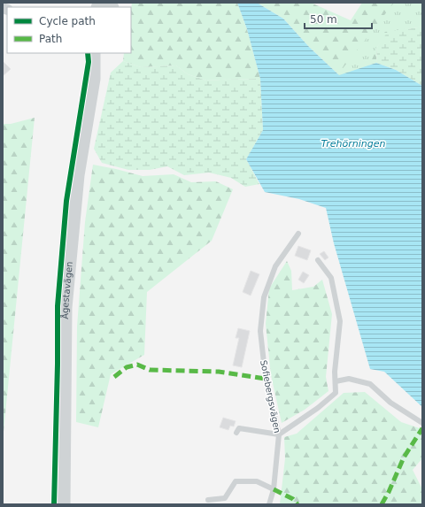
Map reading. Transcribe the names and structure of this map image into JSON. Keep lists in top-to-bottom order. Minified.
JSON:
{"streets":{"main road":["Ågestavägen"],"lane":["Sofiebergsvägen"]},"water":["Trehörningen"],"legend":["Cycle path","Path"],"scale_bar":"50 m"}
